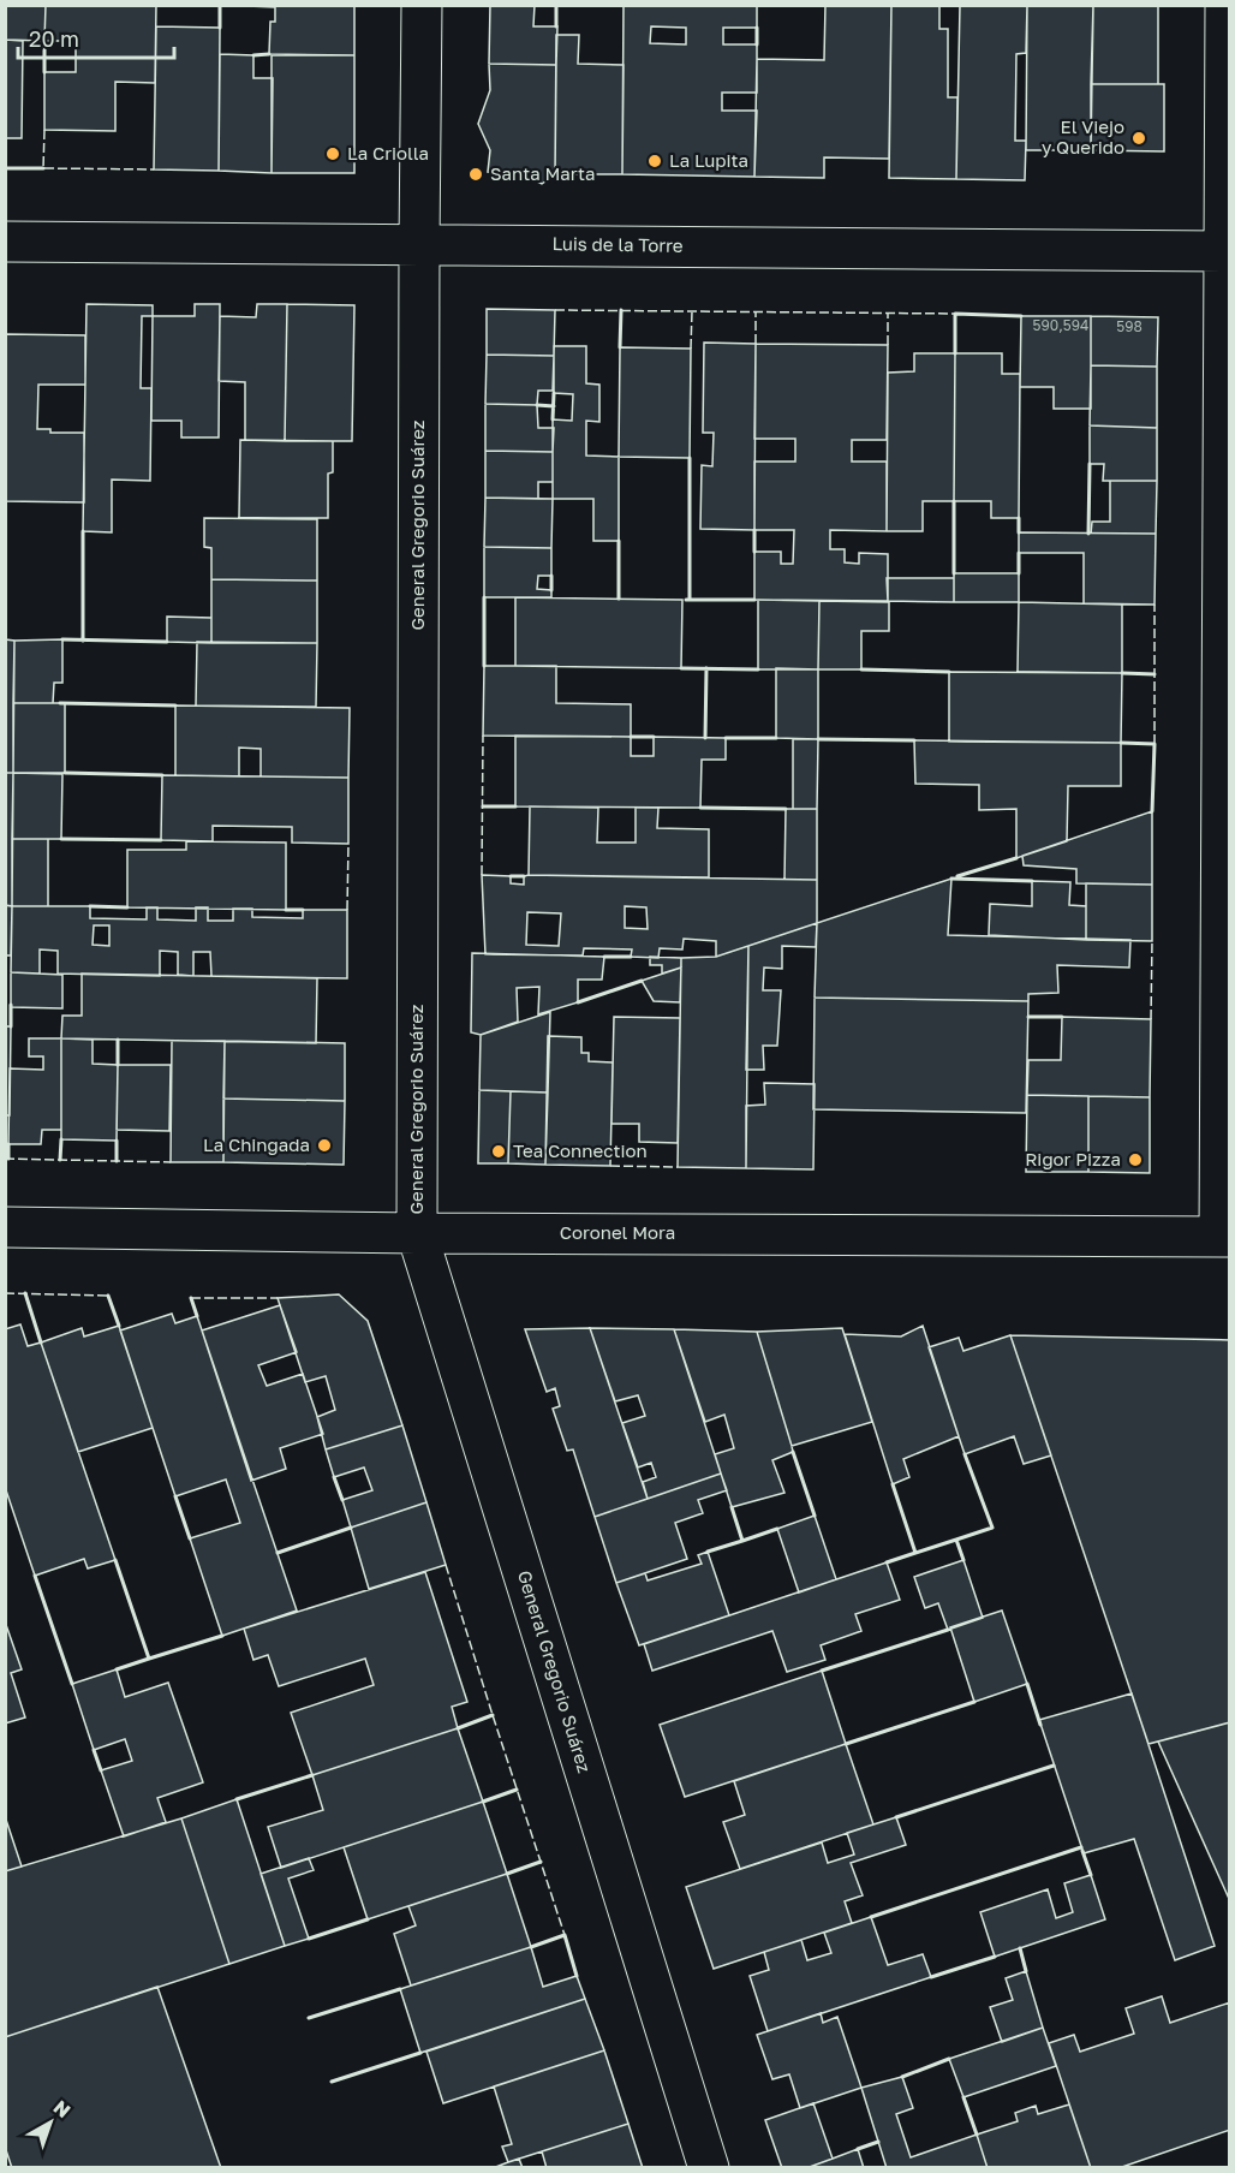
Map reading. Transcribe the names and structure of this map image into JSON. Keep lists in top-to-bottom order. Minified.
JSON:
{"streets":{"street":["Luis de la Torre","General Gregorio Suárez","Coronel Mora"]},"crossings":[["Luis de la Torre","General Gregorio Suárez"],["General Gregorio Suárez","Coronel Mora"]],"places":["El Viejo y Querido","La Criolla","La Lupita","Santa Marta","La Chingada","Tea Connection","Rigor Pizza"],"house_numbers":["590,594","598"],"scale_bar":"20 m","north":"top right"}
